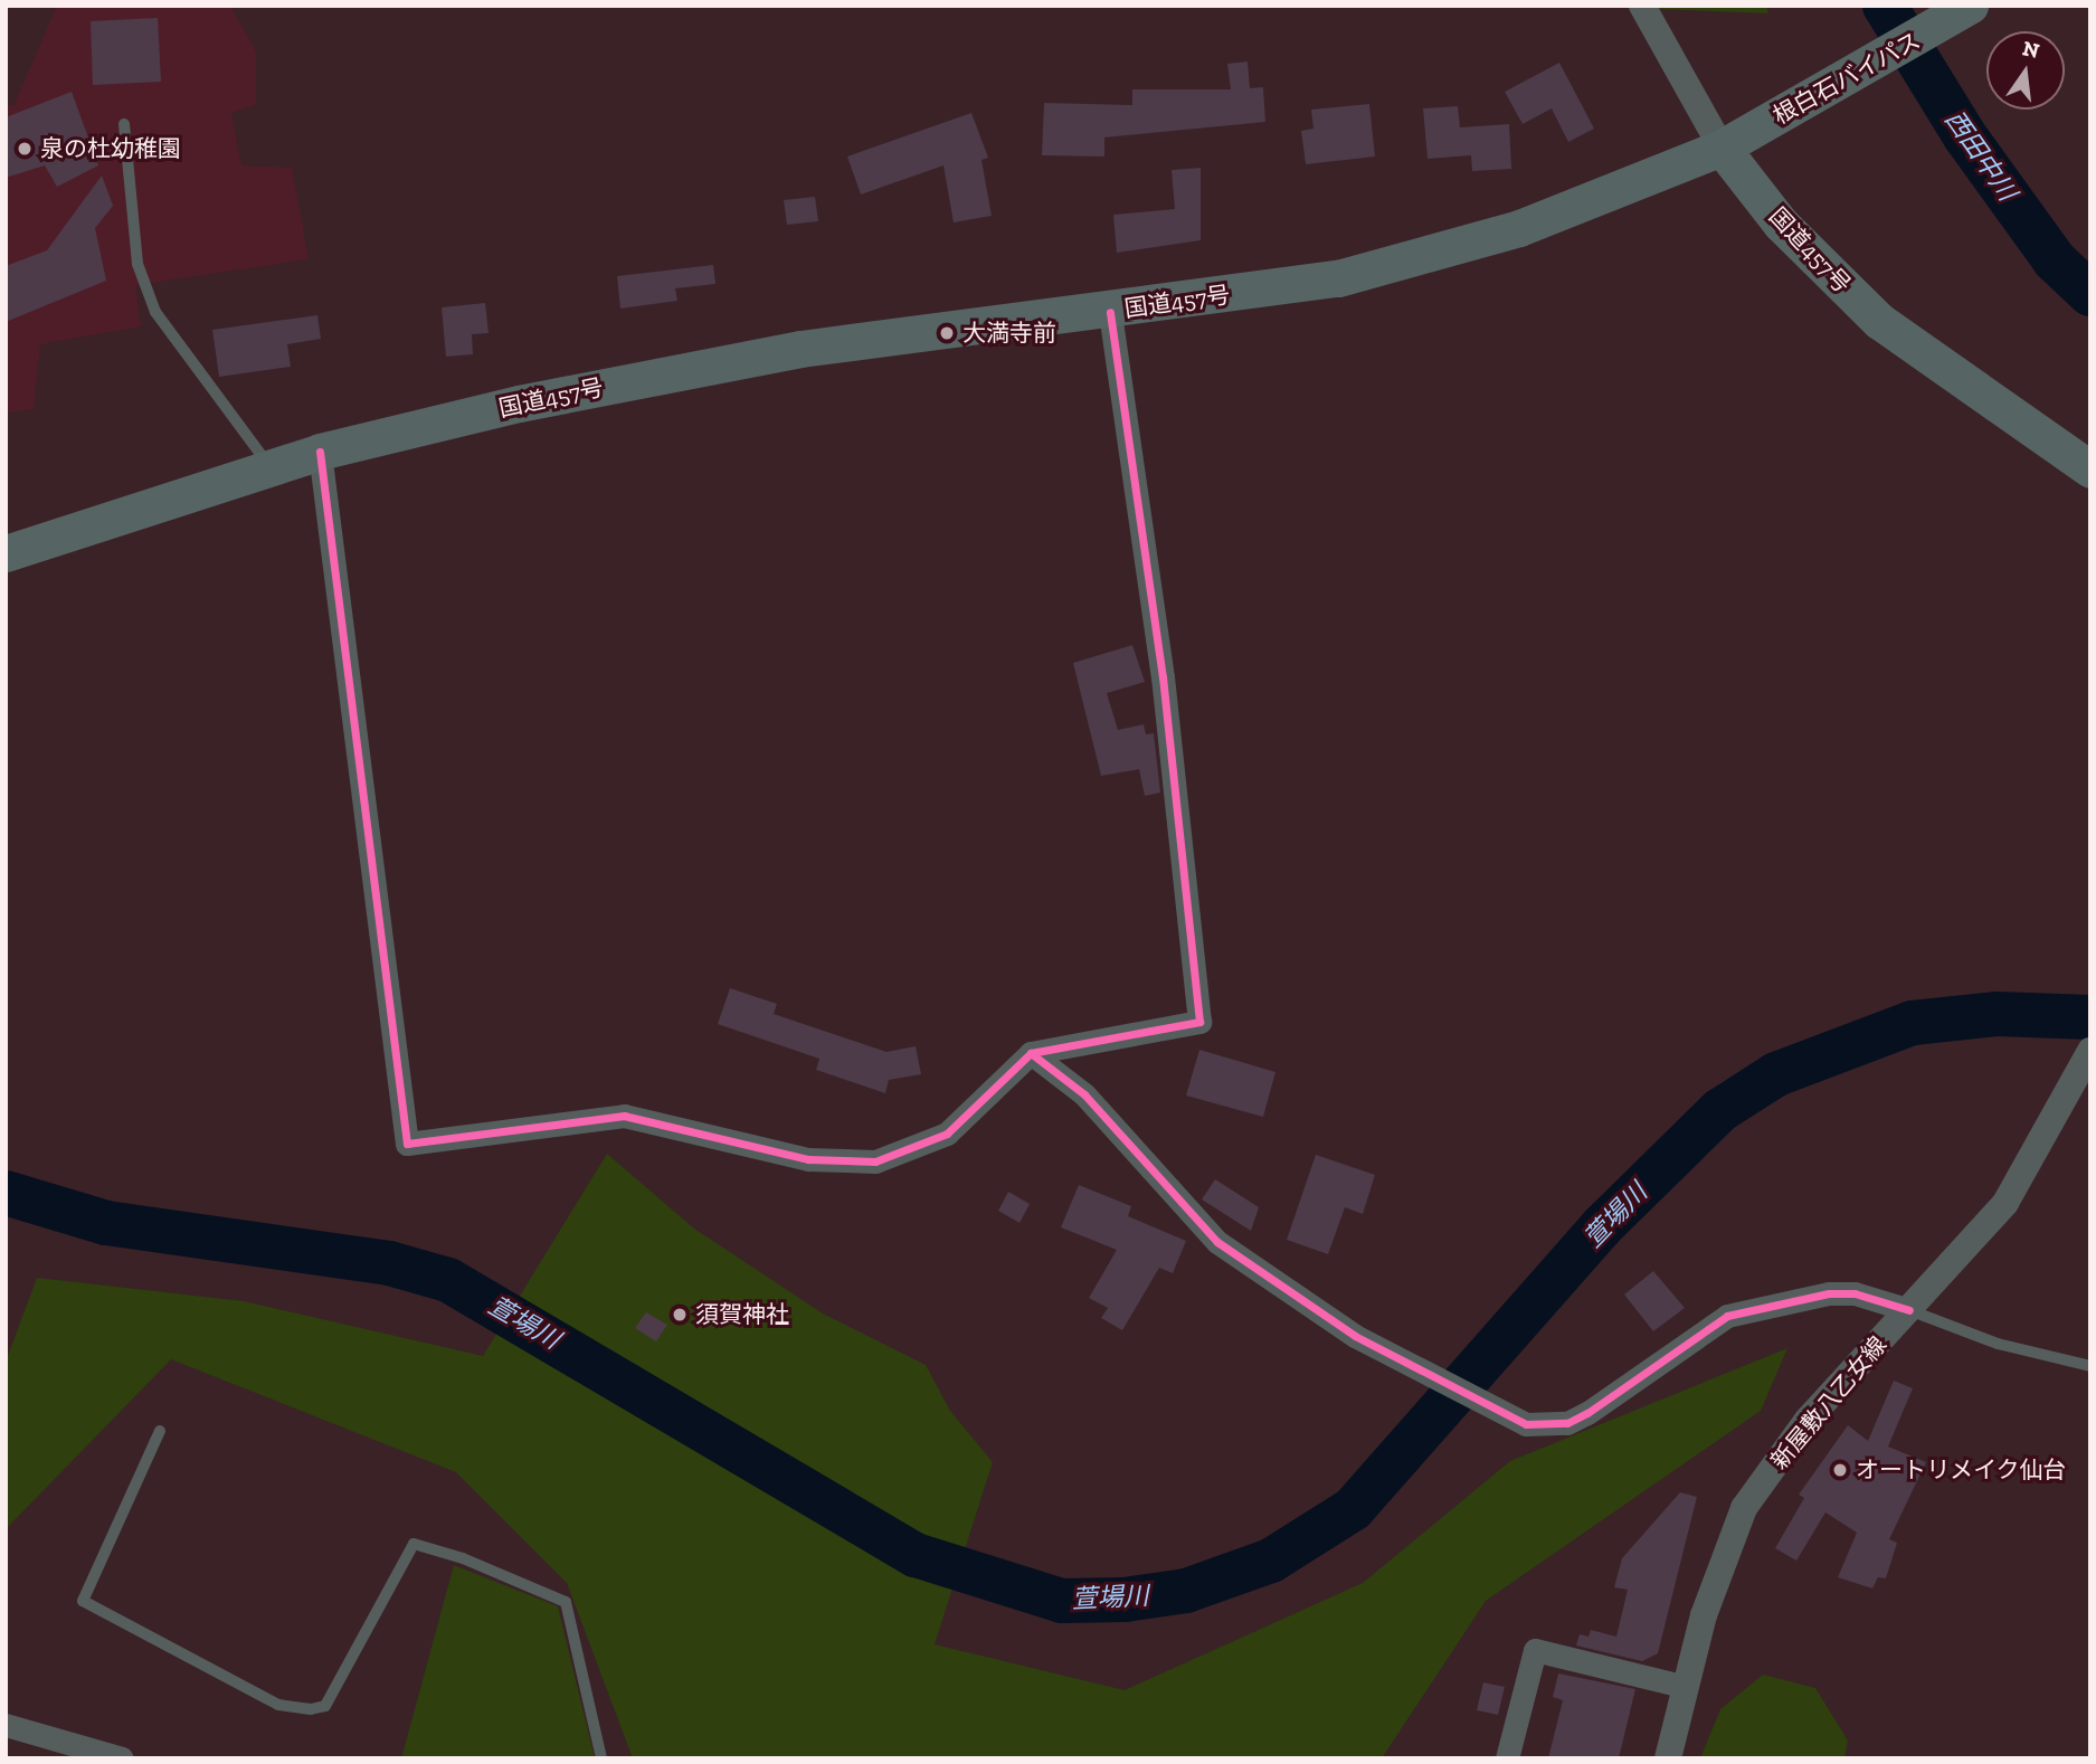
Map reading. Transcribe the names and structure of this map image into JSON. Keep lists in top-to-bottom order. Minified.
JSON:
{"streets":{"highway":["根白石バイパス","国道457号"],"street":["新屋敷八乙女線"]},"crossings":[["根白石バイパス","国道457号"]],"water":["西田中川","萱場川"],"places":["泉の杜幼稚園","大満寺前","須賀神社","オートリメイク仙台"],"north":"top"}
